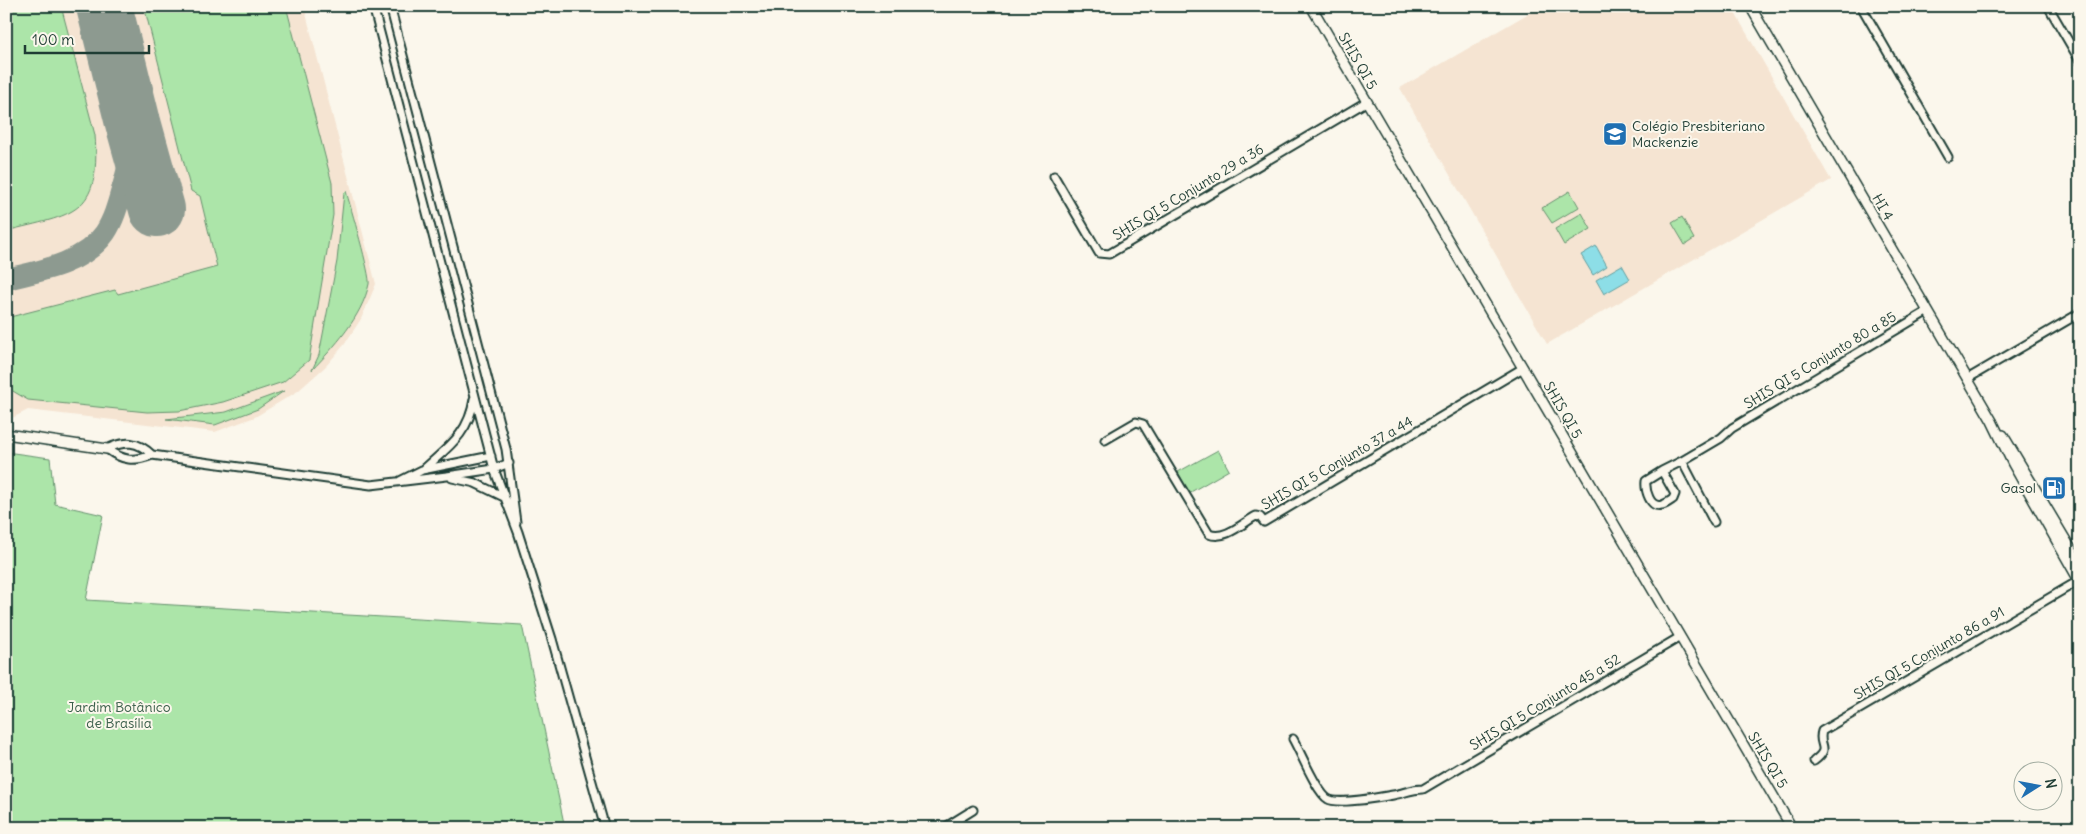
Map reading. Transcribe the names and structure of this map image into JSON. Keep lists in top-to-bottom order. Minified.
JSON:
{"streets":{"street":["SHIS QI 5","SHIS QI 5 Conjunto 29 a 36","HI 4","SHIS QI 5 Conjunto 80 a 85","SHIS QI 5 Conjunto 37 a 44","SHIS QI 5 Conjunto 86 a 91","SHIS QI 5 Conjunto 45 a 52"]},"crossings":[["SHIS QI 5","SHIS QI 5 Conjunto 29 a 36"],["SHIS QI 5","SHIS QI 5 Conjunto 37 a 44"],["SHIS QI 5","SHIS QI 5 Conjunto 45 a 52"],["HI 4","SHIS QI 5 Conjunto 80 a 85"],["HI 4","SHIS QI 5 Conjunto 86 a 91"]],"parks":["Jardim Botânico de Brasília"],"places":{"school or university":["Colégio Presbiteriano Mackenzie"],"fuel station":["Gasol"]},"scale_bar":"100 m","north":"right"}
